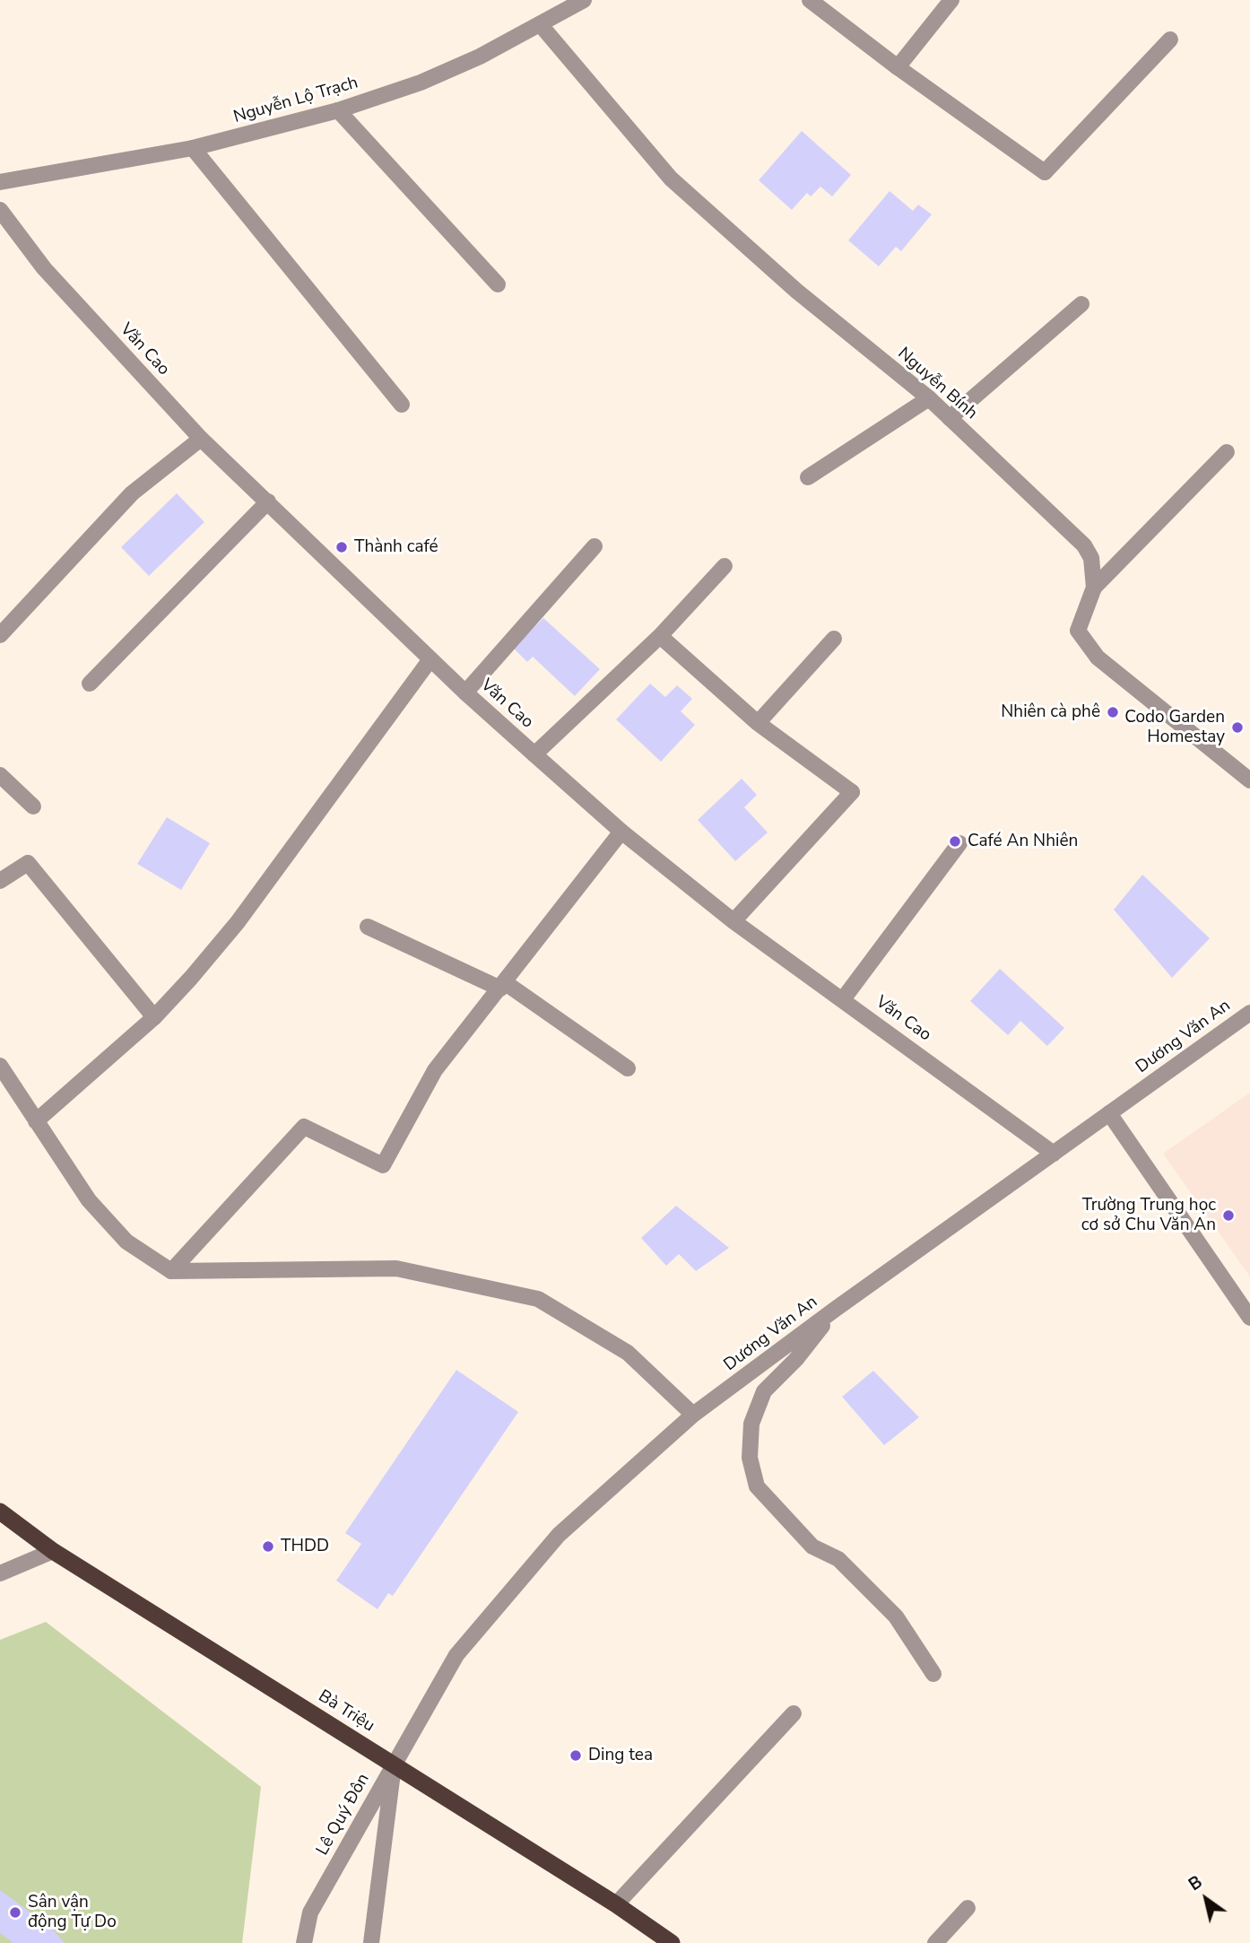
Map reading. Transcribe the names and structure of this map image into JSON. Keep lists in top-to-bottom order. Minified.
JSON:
{"streets":{"highway":["Bà Triệu"],"street":["Nguyễn Lộ Trạch","Văn Cao","Nguyễn Bính","Dương Văn An","Lê Quý Đôn"]},"crossings":[["Nguyễn Lộ Trạch","Nguyễn Bính"],["Văn Cao","Dương Văn An"],["Dương Văn An","Bà Triệu"],["Dương Văn An","Lê Quý Đôn"],["Bà Triệu","Lê Quý Đôn"]],"places":["Thành café","Nhiên cà phê","Codo Garden Homestay","Café An Nhiên","Trường Trung học cơ sở Chu Văn An","THDD","Ding tea","Sân vận động Tự Do"],"north":"top left"}
